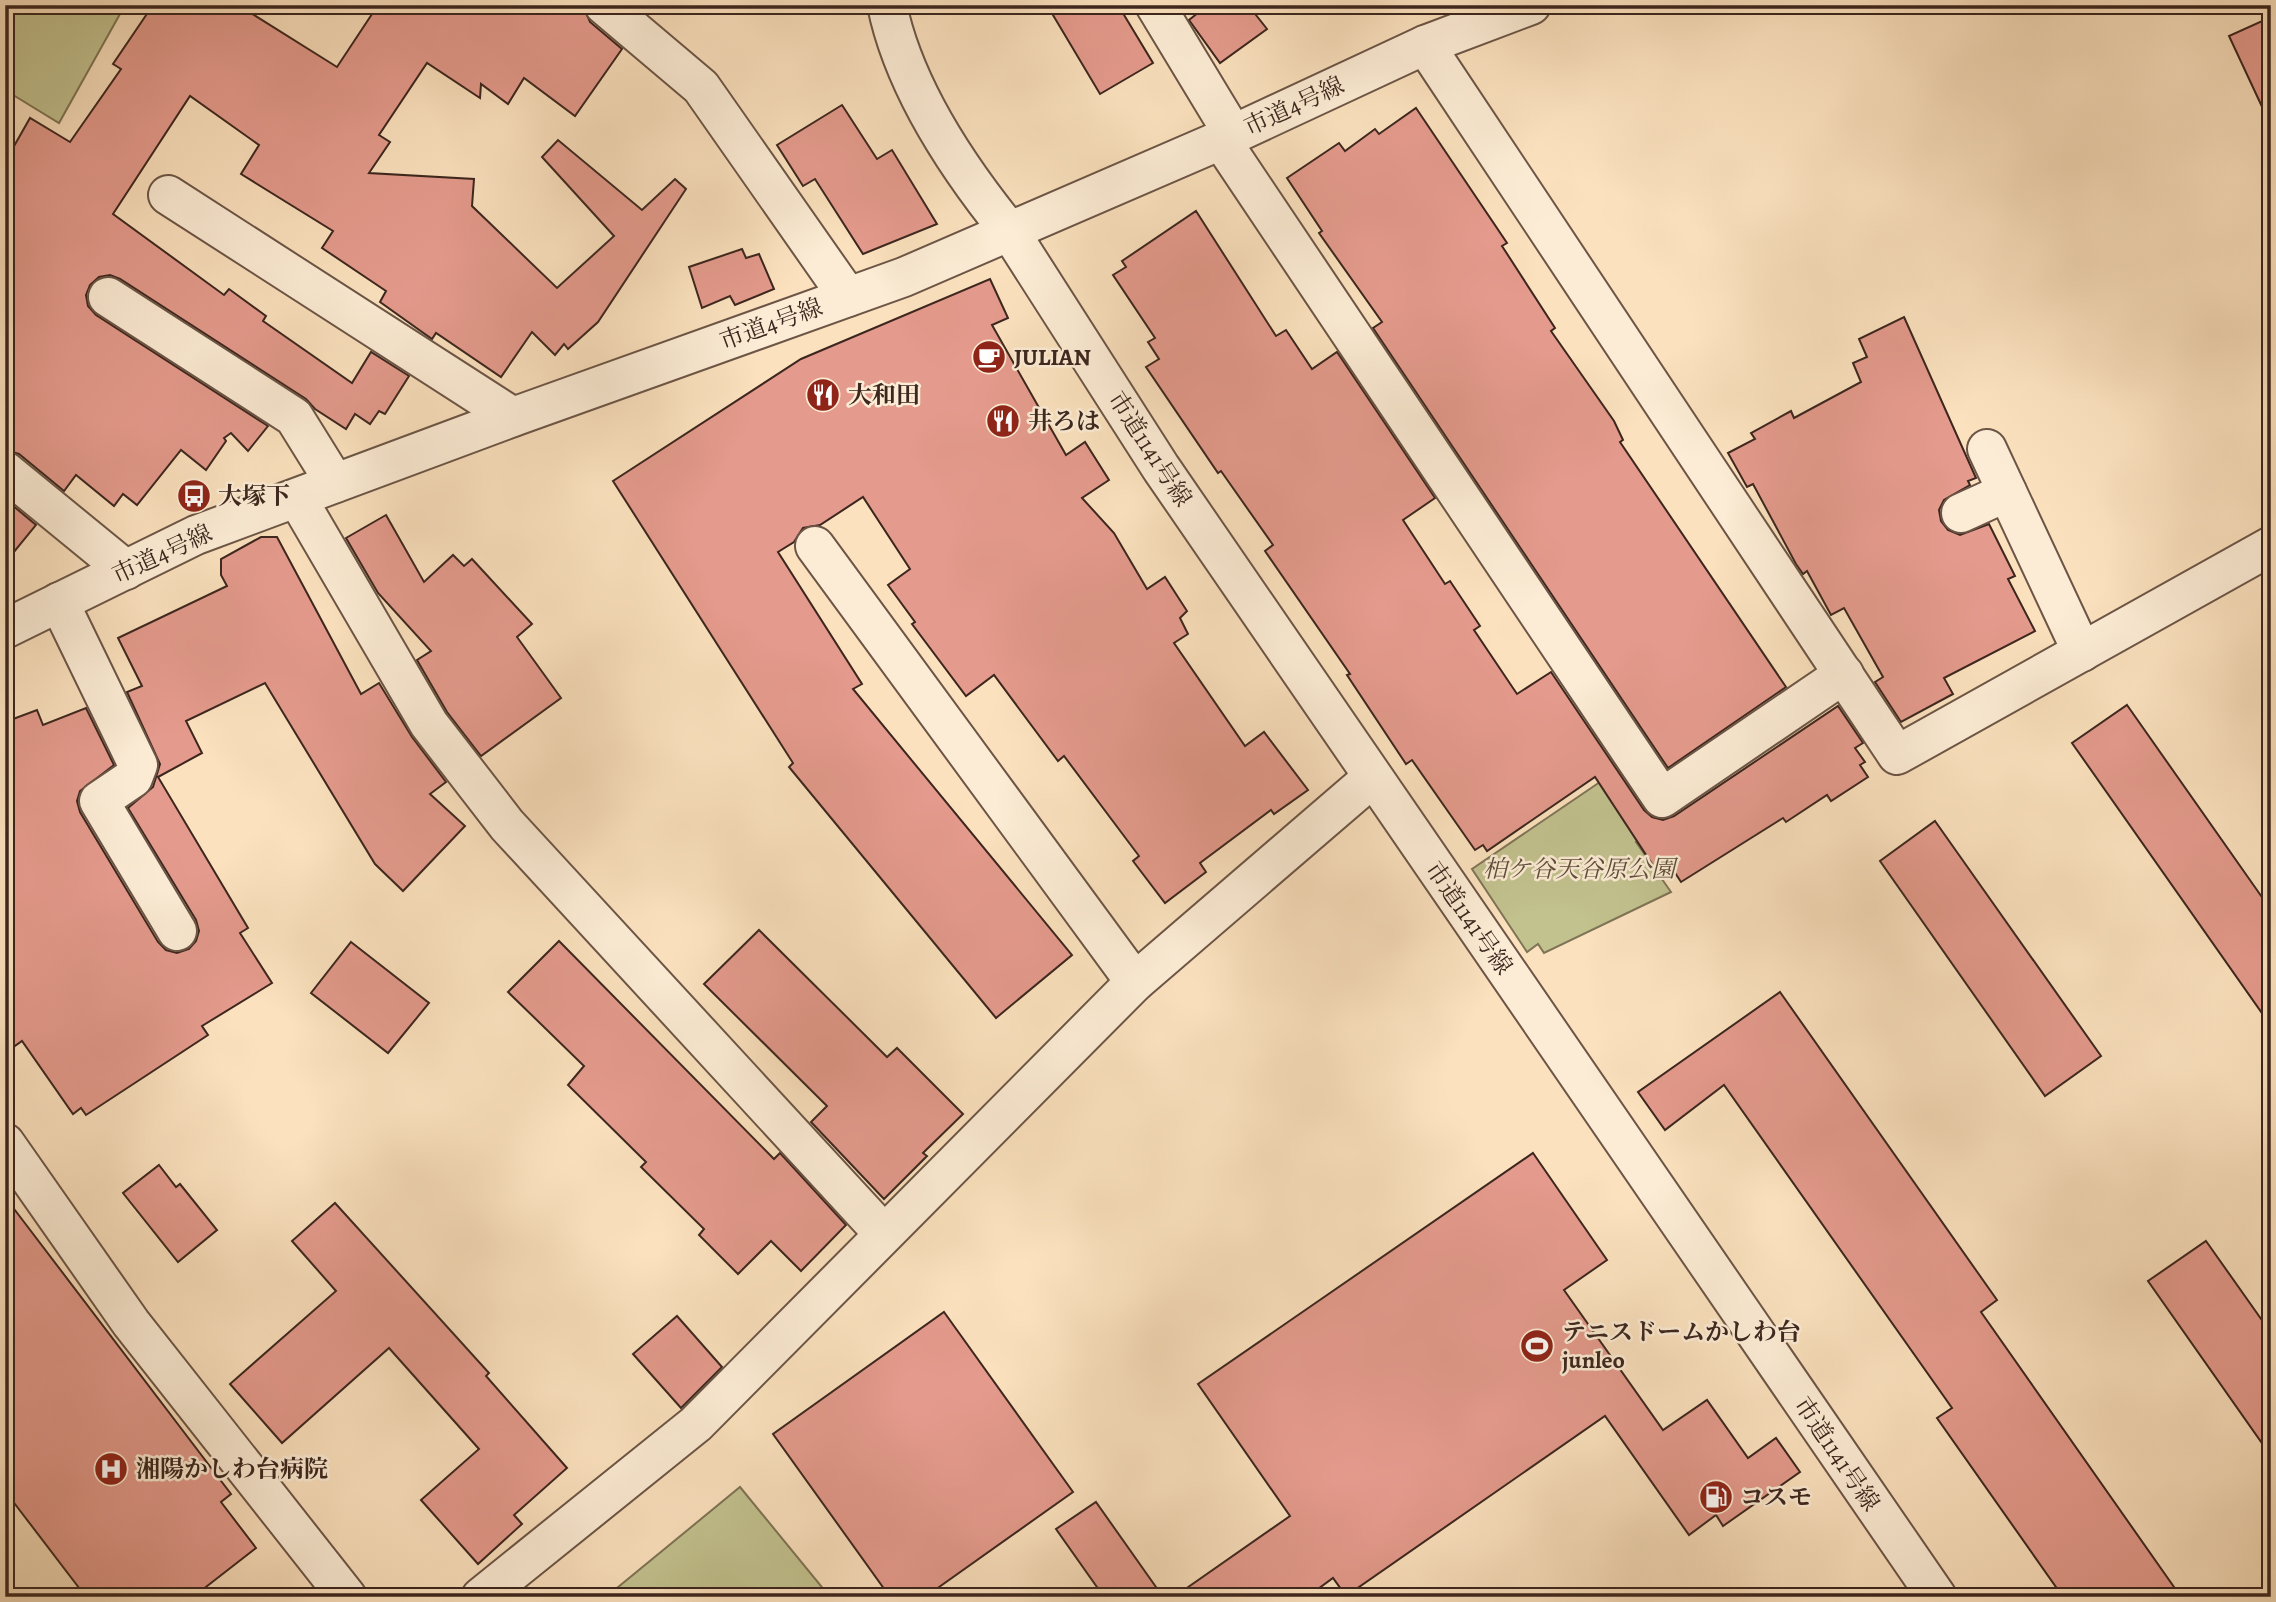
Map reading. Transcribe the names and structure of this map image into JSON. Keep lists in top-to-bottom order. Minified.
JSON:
{"streets":{"street":["市道4号線","市道1141号線"]},"crossings":[["市道4号線","市道1141号線"]],"parks":["柏ケ谷天谷原公園"],"places":{"cafe":["JULIAN"],"restaurant":["大和田","井ろは"],"bus stop":["大塚下"],"sports":["テニスドームかしわ台 junleo"],"hospital":["湘陽かしわ台病院"],"fuel station":["コスモ"]}}
